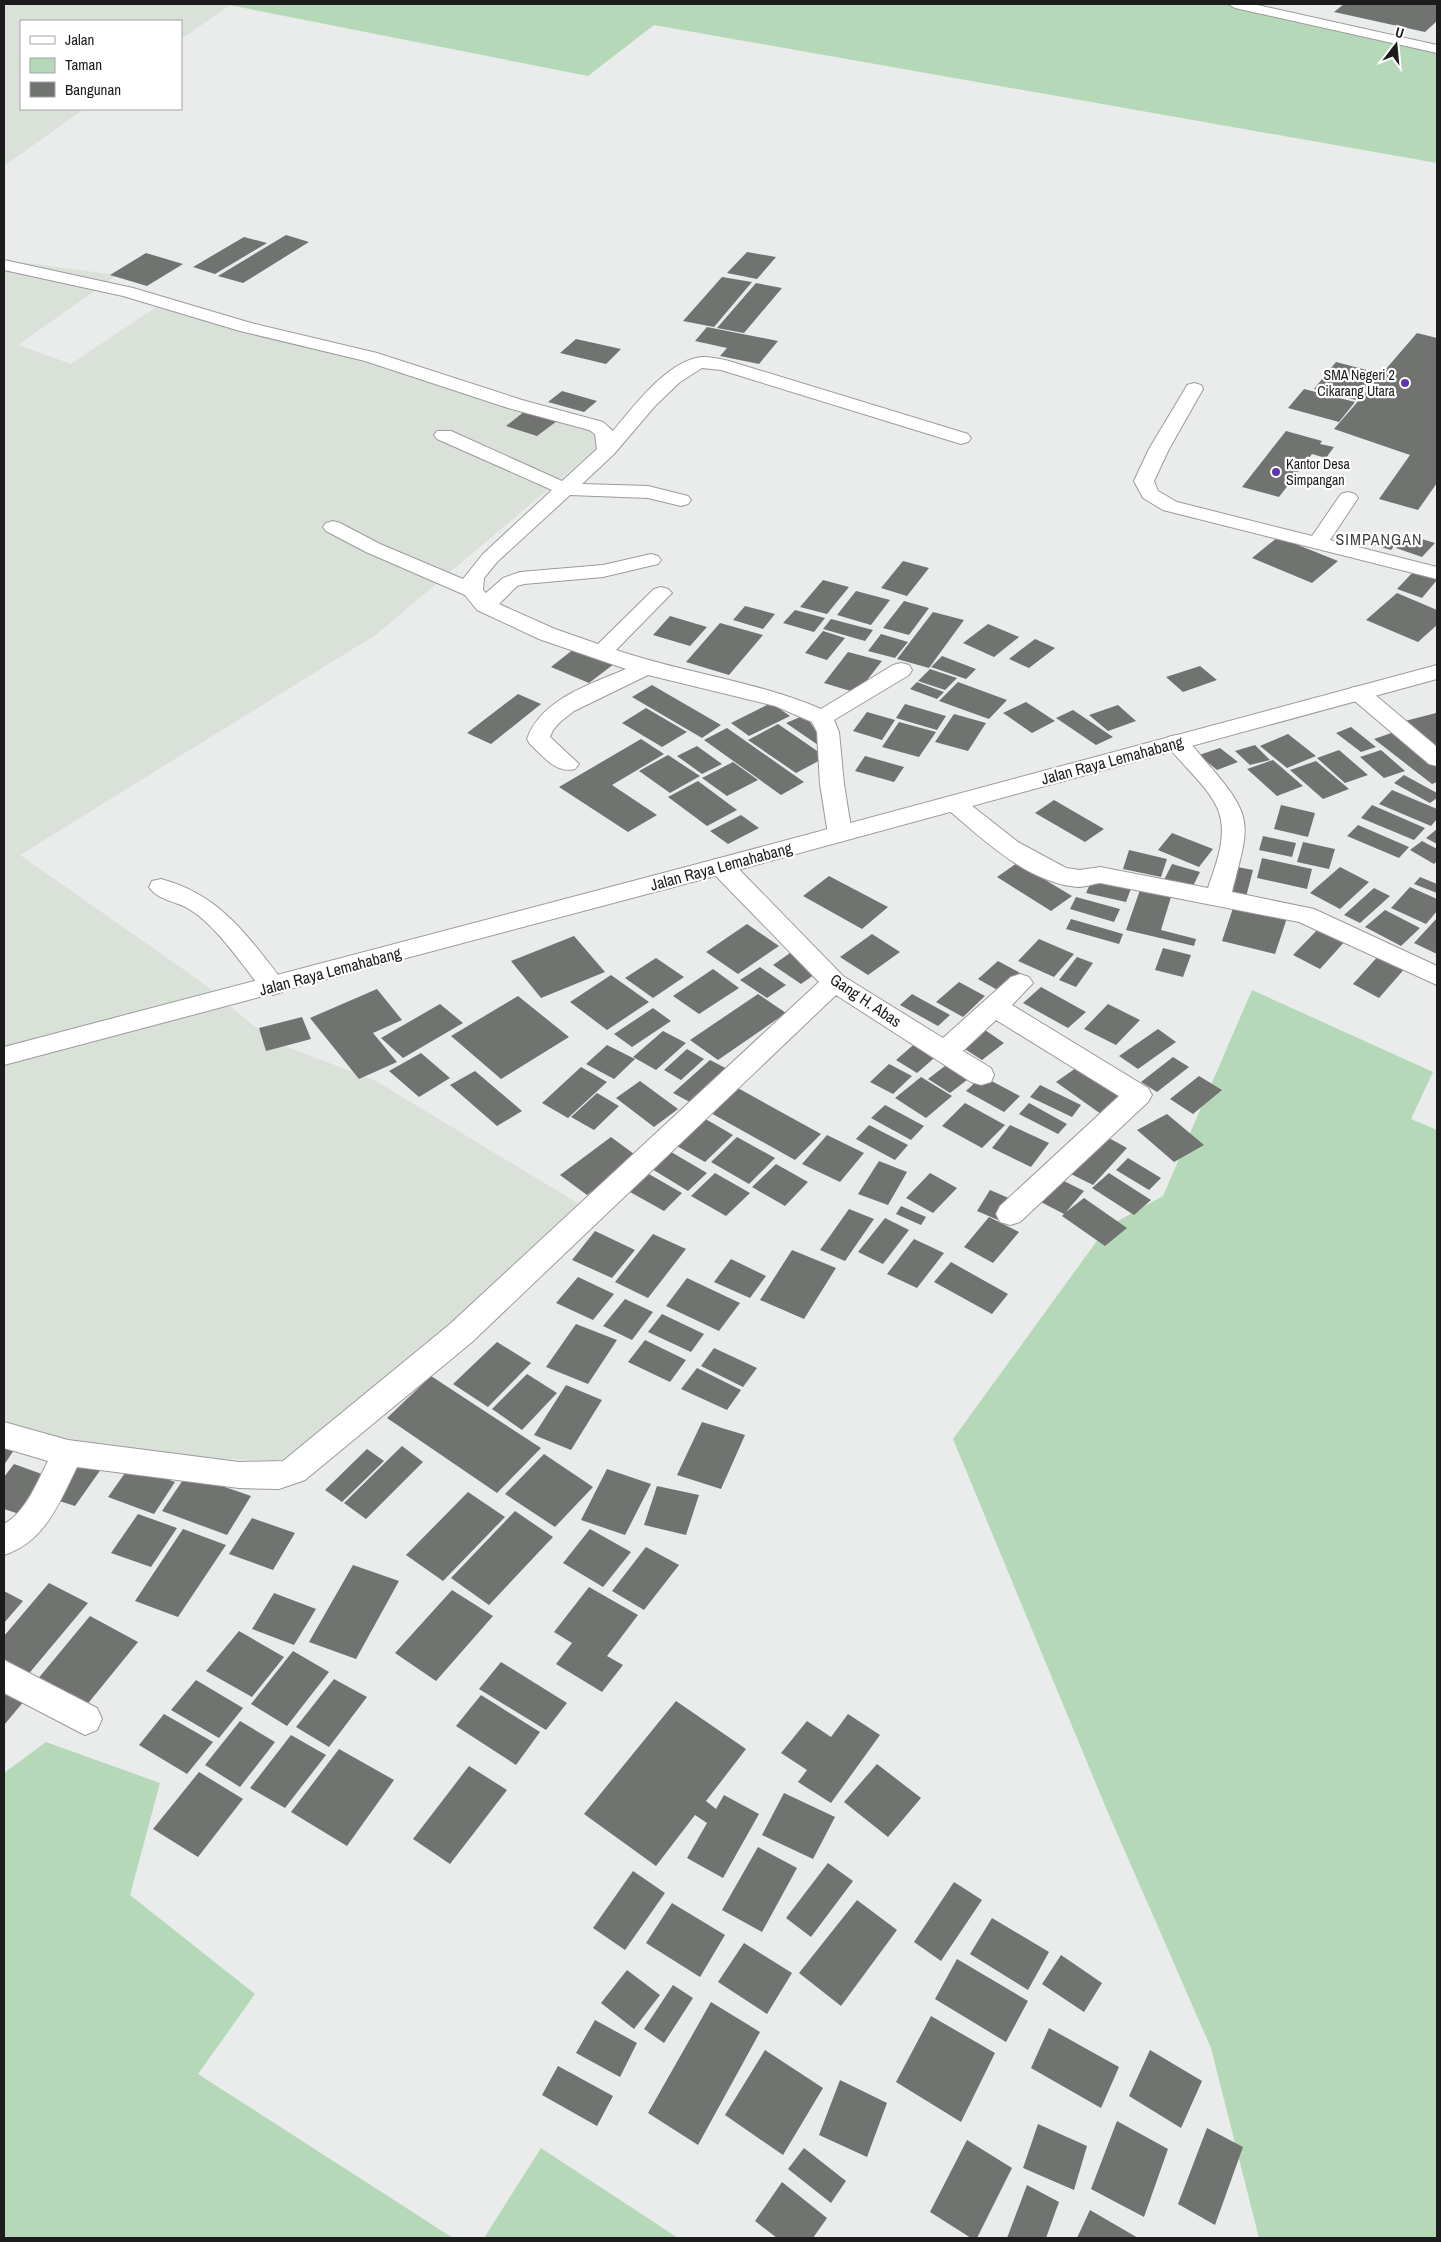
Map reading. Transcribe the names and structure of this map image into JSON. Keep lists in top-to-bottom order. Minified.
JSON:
{"streets":{"street":["Jalan Raya Lemahabang","Gang H. Abas"]},"crossings":[["Jalan Raya Lemahabang","Gang H. Abas"]],"districts":["SIMPANGAN"],"places":["SMA Negeri 2 Cikarang Utara","Kantor Desa Simpangan"],"legend":["Jalan","Taman","Bangunan"],"north":"top"}
